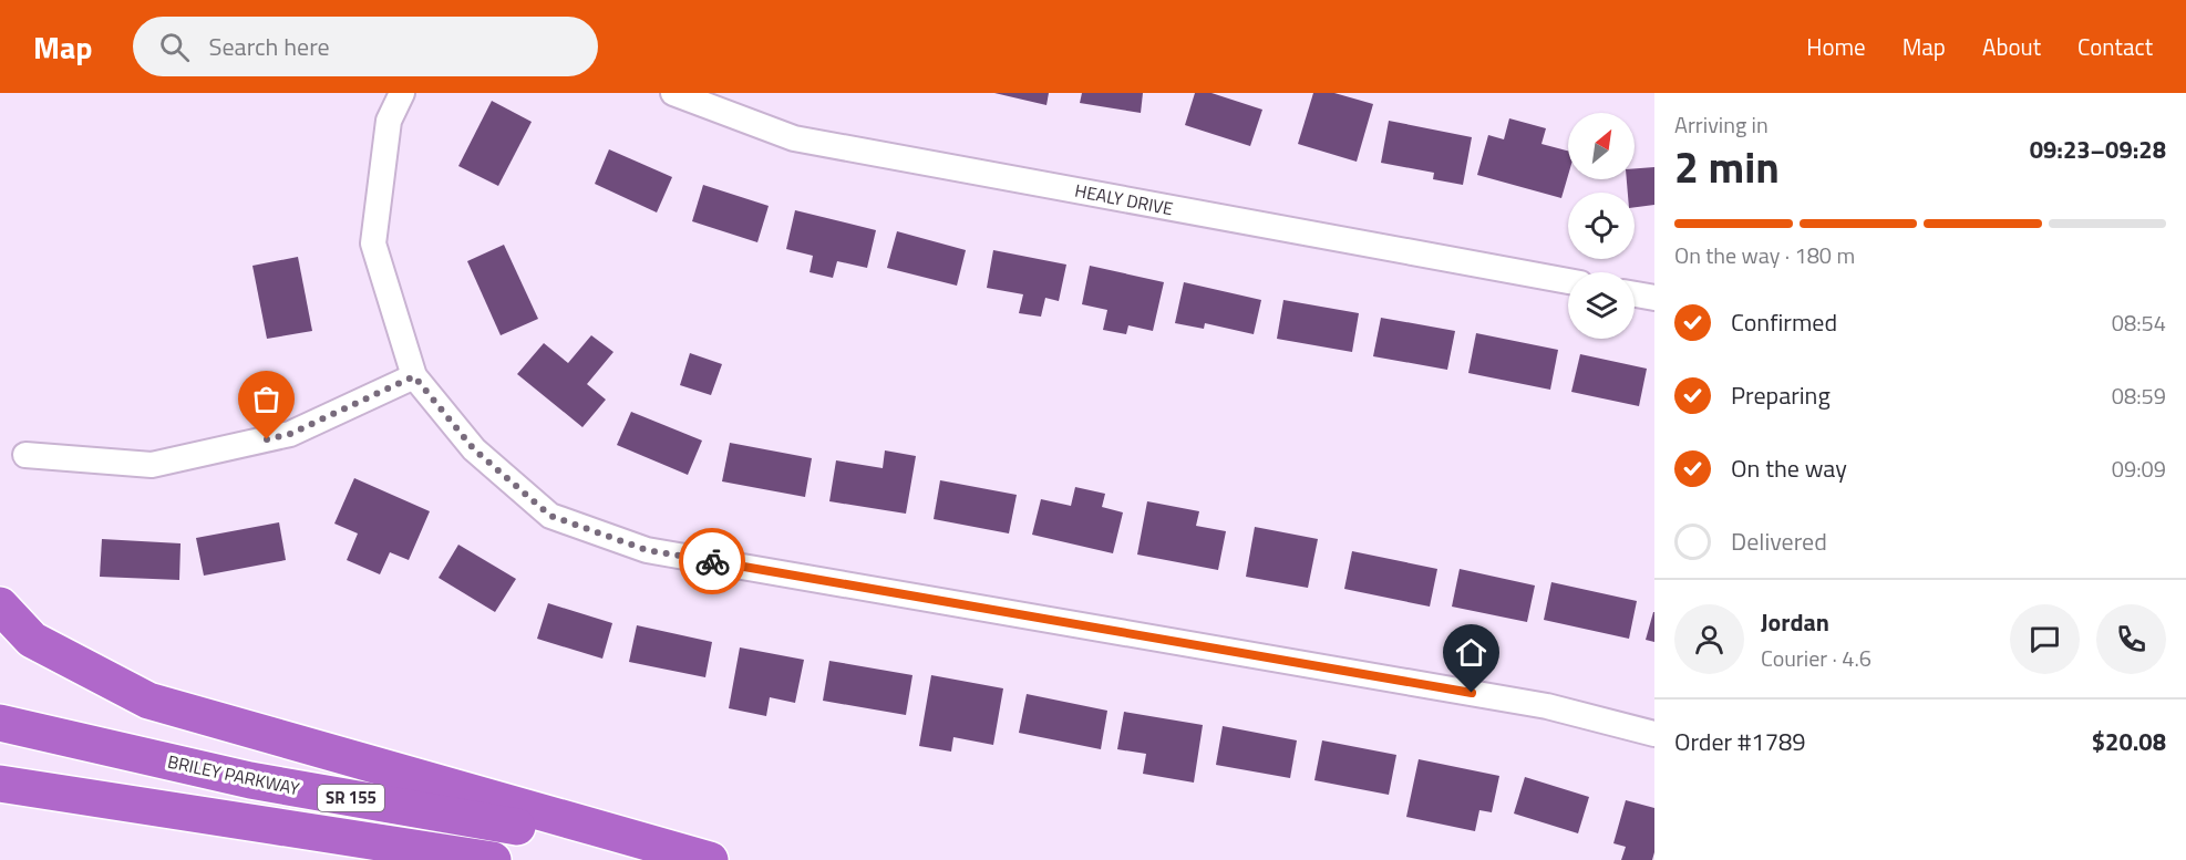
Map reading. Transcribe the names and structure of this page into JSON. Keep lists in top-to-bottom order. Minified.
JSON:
{"streets":{"highway":["BRILEY PARKWAY","SR 155"],"street":["HEALY DRIVE"]},"north":"top right","page":{"header":"Map","search":"Search here","nav":["Home","Map","About","Contact"],"heading":["2 min","Arriving in","09:23–09:28"],"panel":["Jordan","Courier · 4.6","Order #1789","$20.08"],"bar":"On the way · 180 m","list":[["Confirmed","08:54"],["Preparing","08:59"],["On the way","09:09"],"Delivered"]}}
